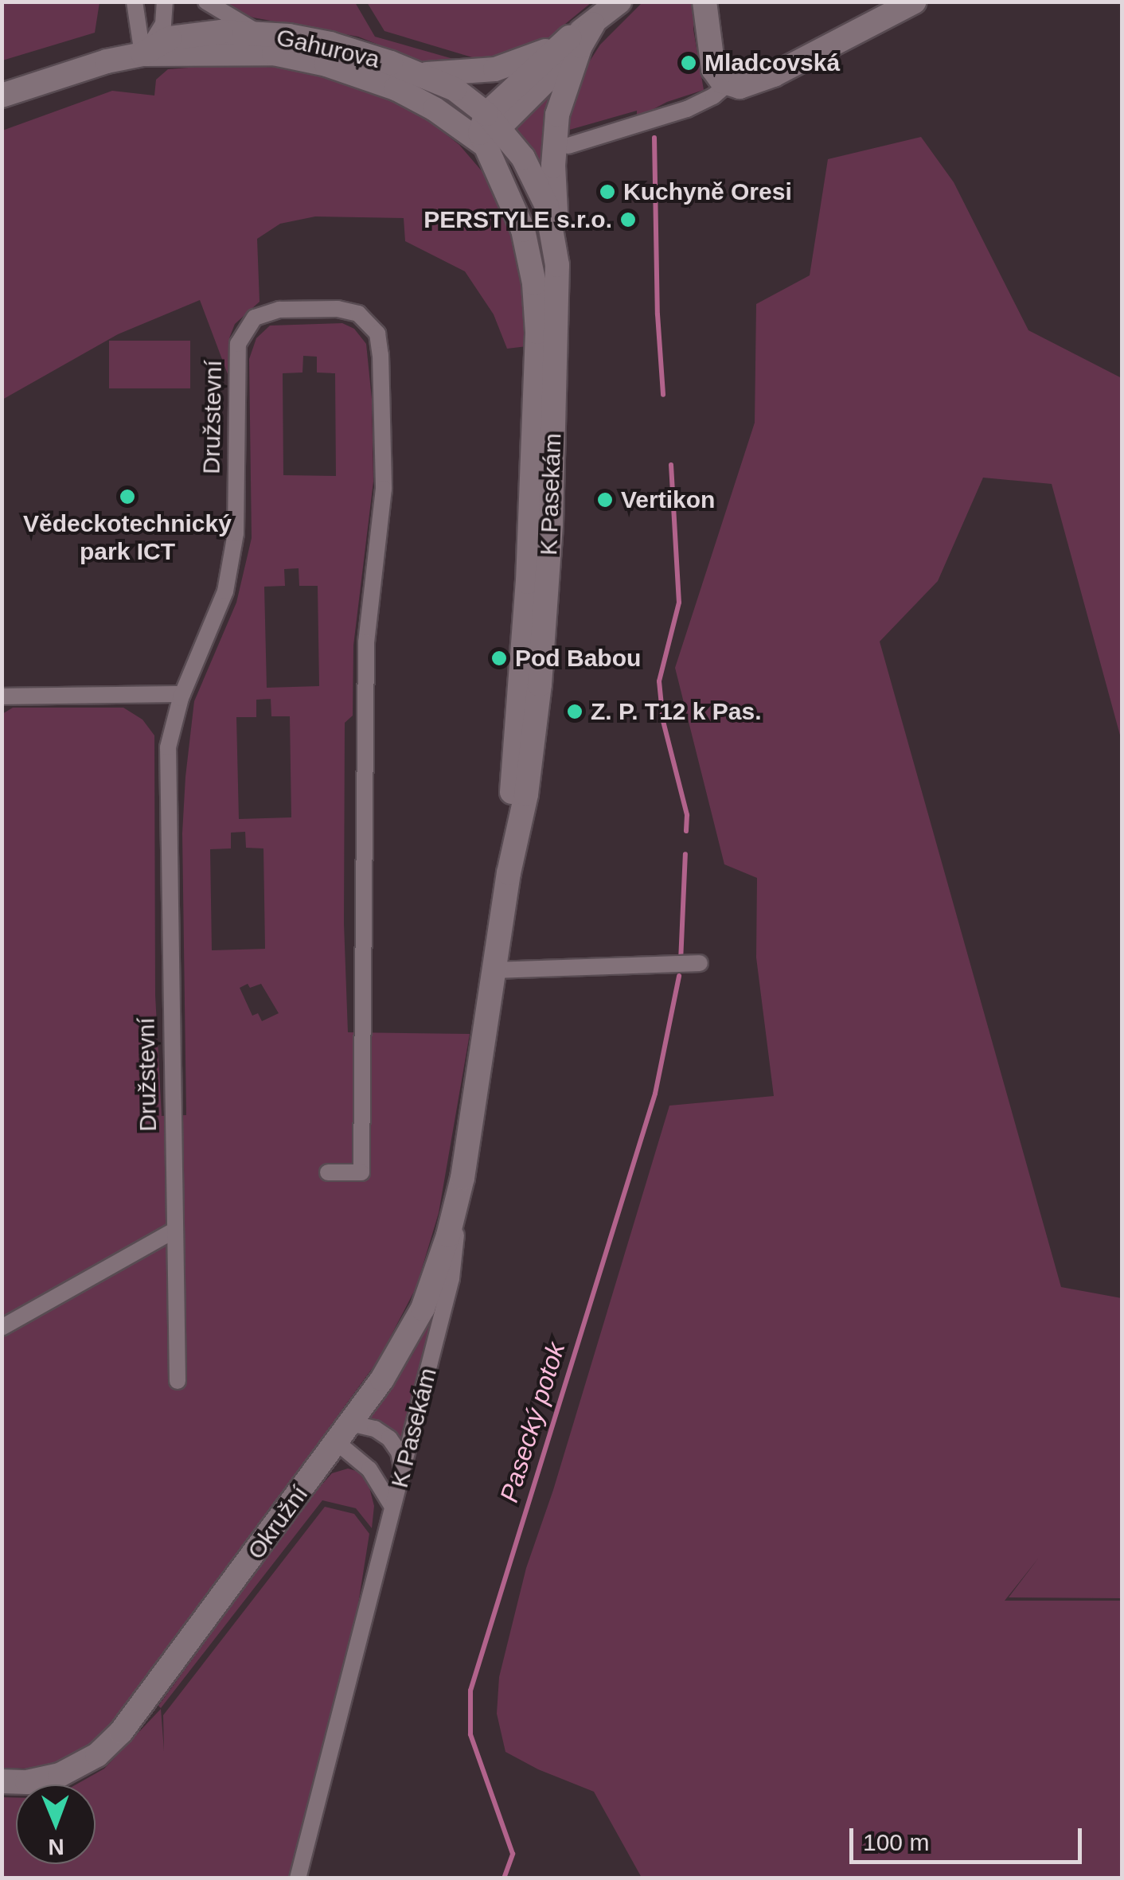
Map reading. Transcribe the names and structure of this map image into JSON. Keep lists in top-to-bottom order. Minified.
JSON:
{"streets":{"street":["Gahurova","Družstevní","K Pasekám","Okružní"]},"crossings":[["Gahurova","K Pasekám"],["K Pasekám","Okružní"]],"water":["Pasecký potok"],"places":["Mladcovská","Kuchyně Oresi","PERSTYLE s.r.o.","Vědeckotechnický park ICT","Vertikon","Pod Babou","Z. P. T12 k Pas."],"scale_bar":"100 m","north":"bottom"}
